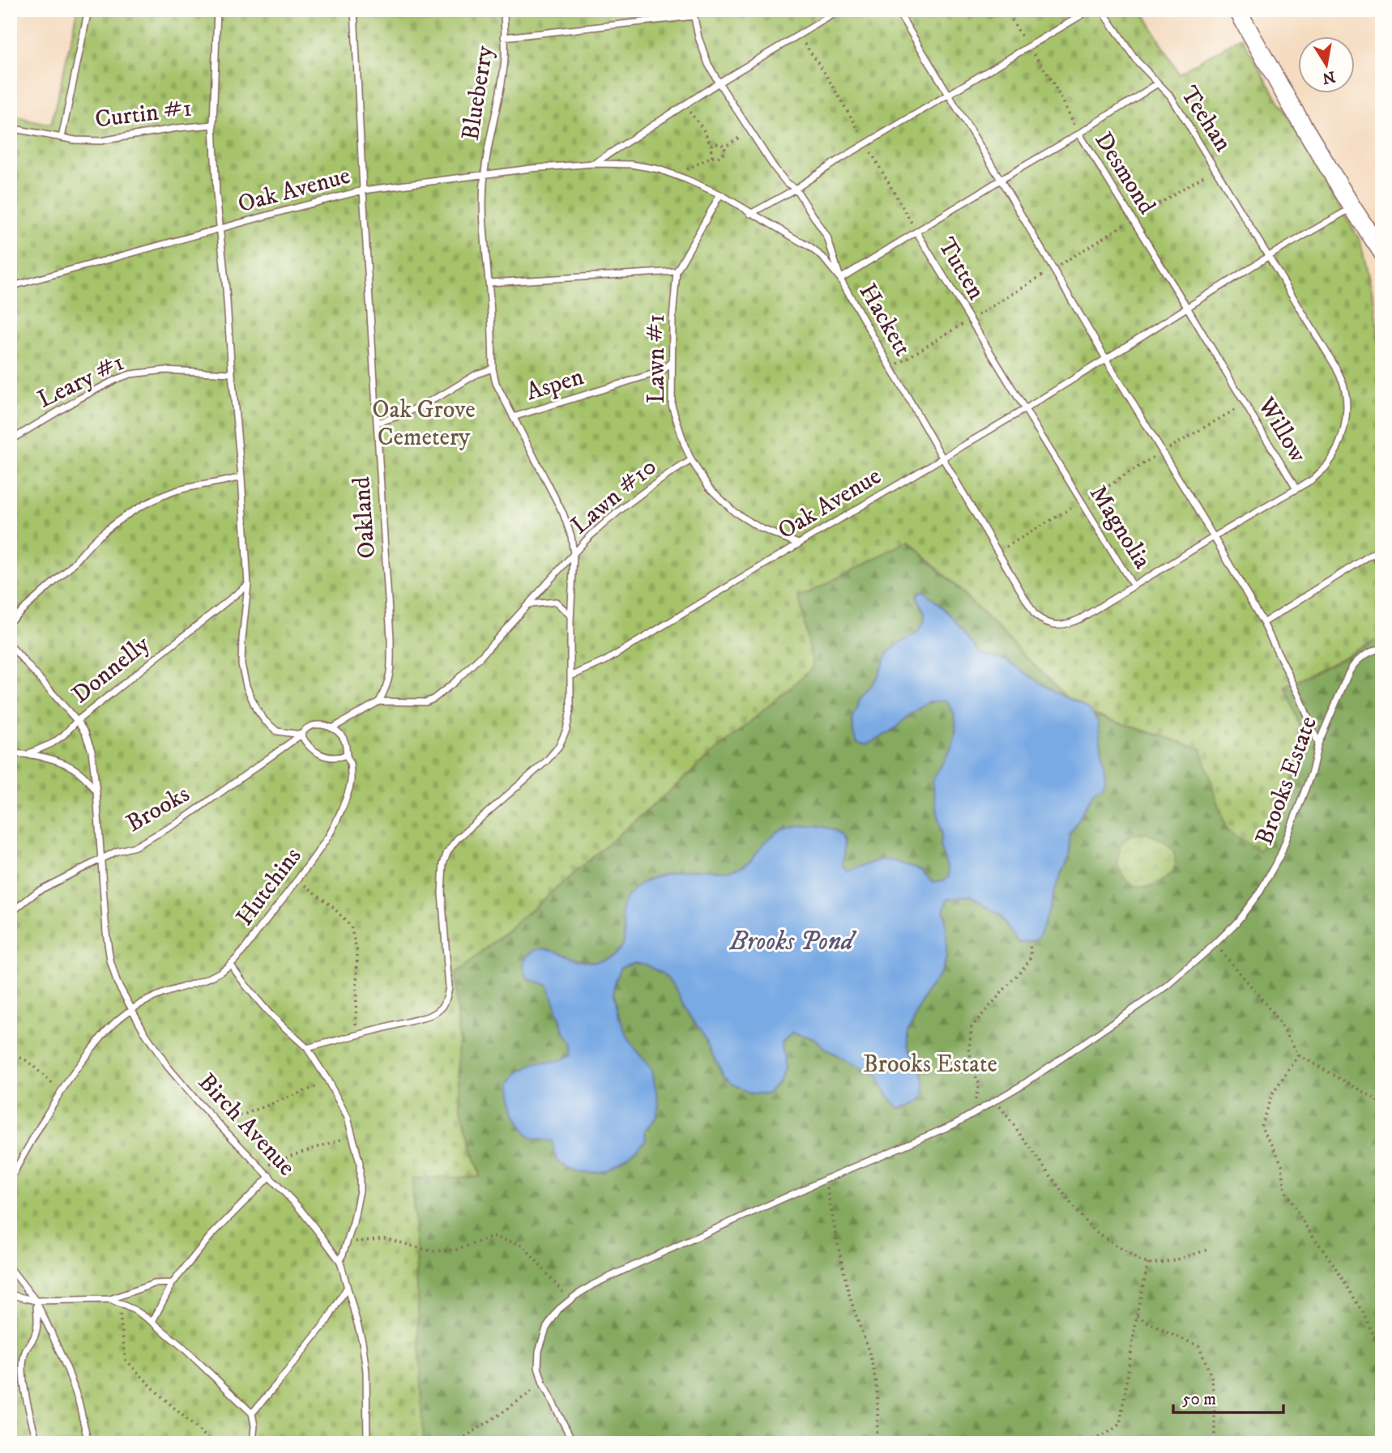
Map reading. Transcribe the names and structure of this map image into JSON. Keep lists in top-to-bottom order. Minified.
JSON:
{"streets":{"lane":["Blueberry","Curtin #1","Teehan","Desmond","Oak Avenue","Tutten","Hackett","Lawn #1","Leary #1","Aspen","Willow","Lawn #10","Oakland","Magnolia","Donnelly","Brooks Estate","Brooks","Hutchins","Birch Avenue"]},"crossings":[["Blueberry","Oak Avenue"],["Blueberry","Aspen"],["Curtin #1","Oak Avenue"],["Teehan","Desmond"],["Teehan","Oak Avenue"],["Teehan","Willow"],["Desmond","Oak Avenue"],["Desmond","Tutten"],["Desmond","Willow"],["Oak Avenue","Tutten"],["Oak Avenue","Hackett"],["Oak Avenue","Lawn #1"],["Oak Avenue","Willow"],["Oak Avenue","Oakland"],["Oak Avenue","Magnolia"],["Tutten","Hackett"],["Tutten","Magnolia"],["Hackett","Magnolia"],["Lawn #1","Aspen"],["Lawn #1","Lawn #10"],["Aspen","Lawn #10"],["Willow","Magnolia"],["Donnelly","Brooks"],["Brooks","Hutchins"],["Brooks","Birch Avenue"],["Hutchins","Birch Avenue"]],"water":["Brooks Pond"],"parks":["Oak Grove Cemetery","Brooks Estate"],"scale_bar":"50 m","north":"bottom"}
